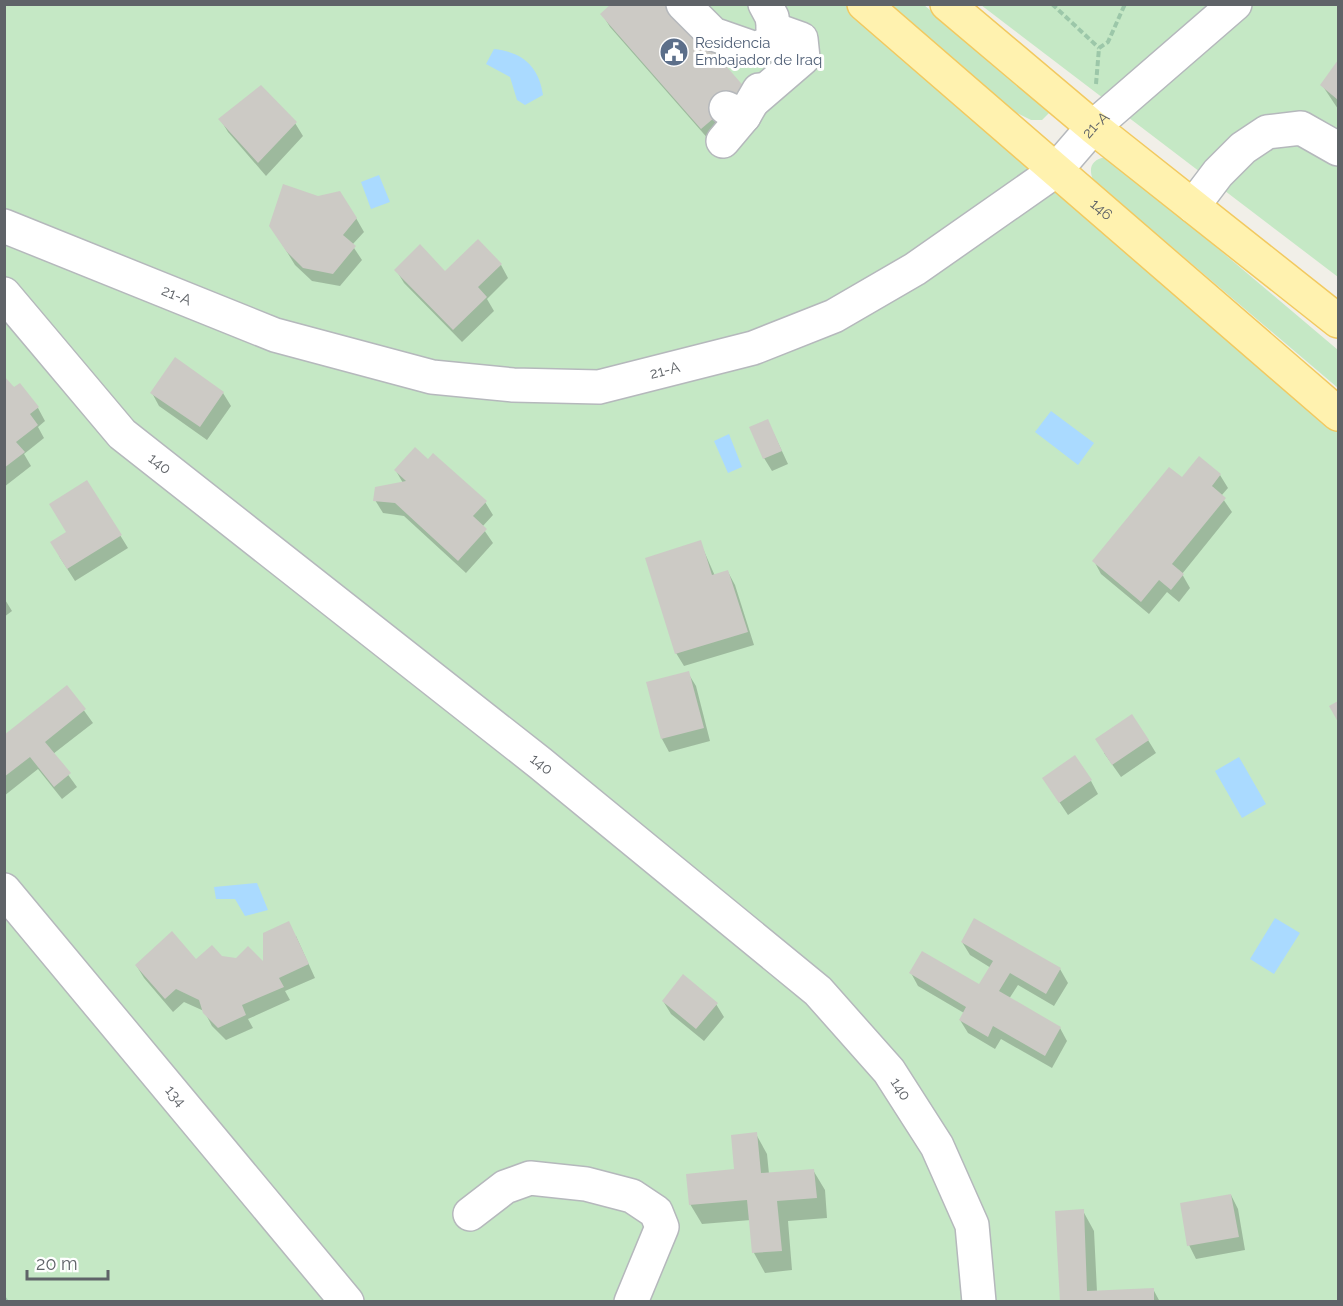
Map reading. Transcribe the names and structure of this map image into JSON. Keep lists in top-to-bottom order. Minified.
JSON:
{"streets":{"main road":["146"],"street":["21-A","140","134"]},"crossings":[["21-A","146"]],"places":{"public building":["Residencia Embajador de Iraq"]},"scale_bar":"20 m"}
